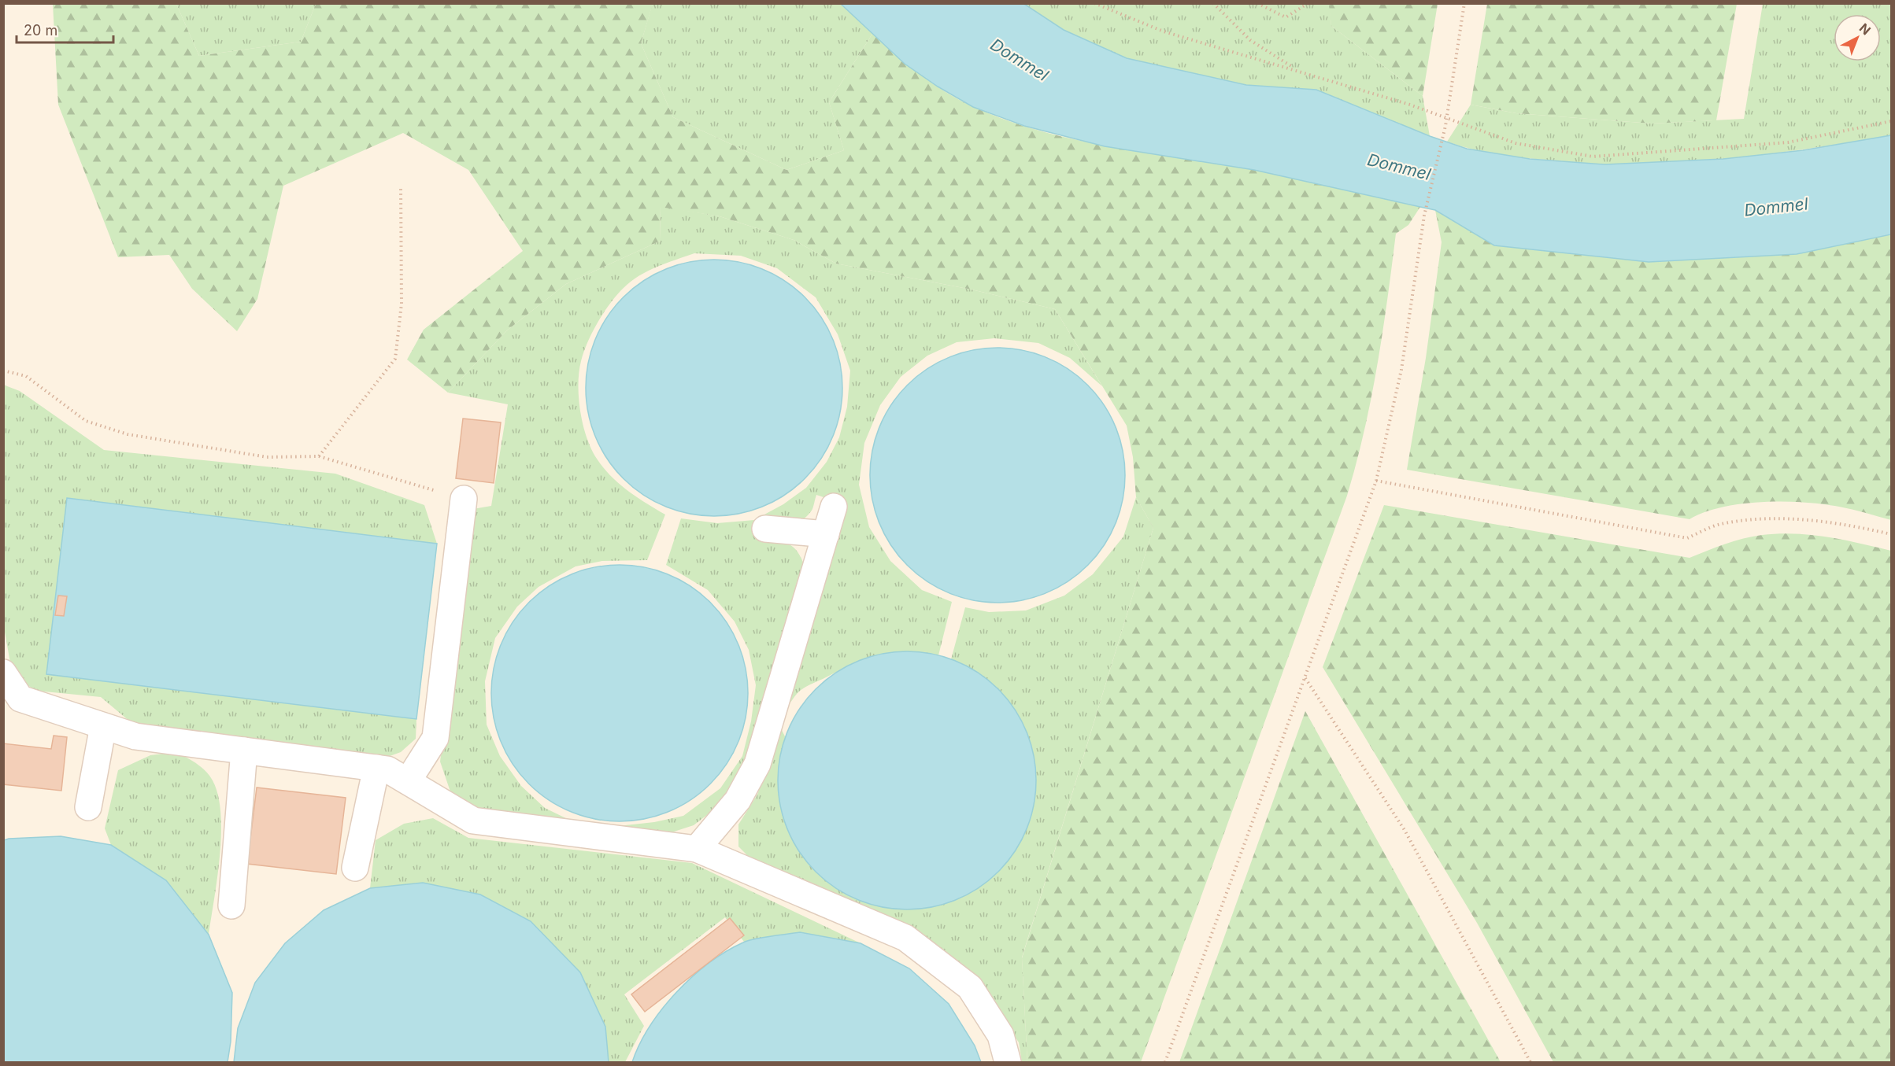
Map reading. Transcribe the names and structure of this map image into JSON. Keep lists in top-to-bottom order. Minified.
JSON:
{"water":["Dommel"],"scale_bar":"20 m","north":"top right"}
